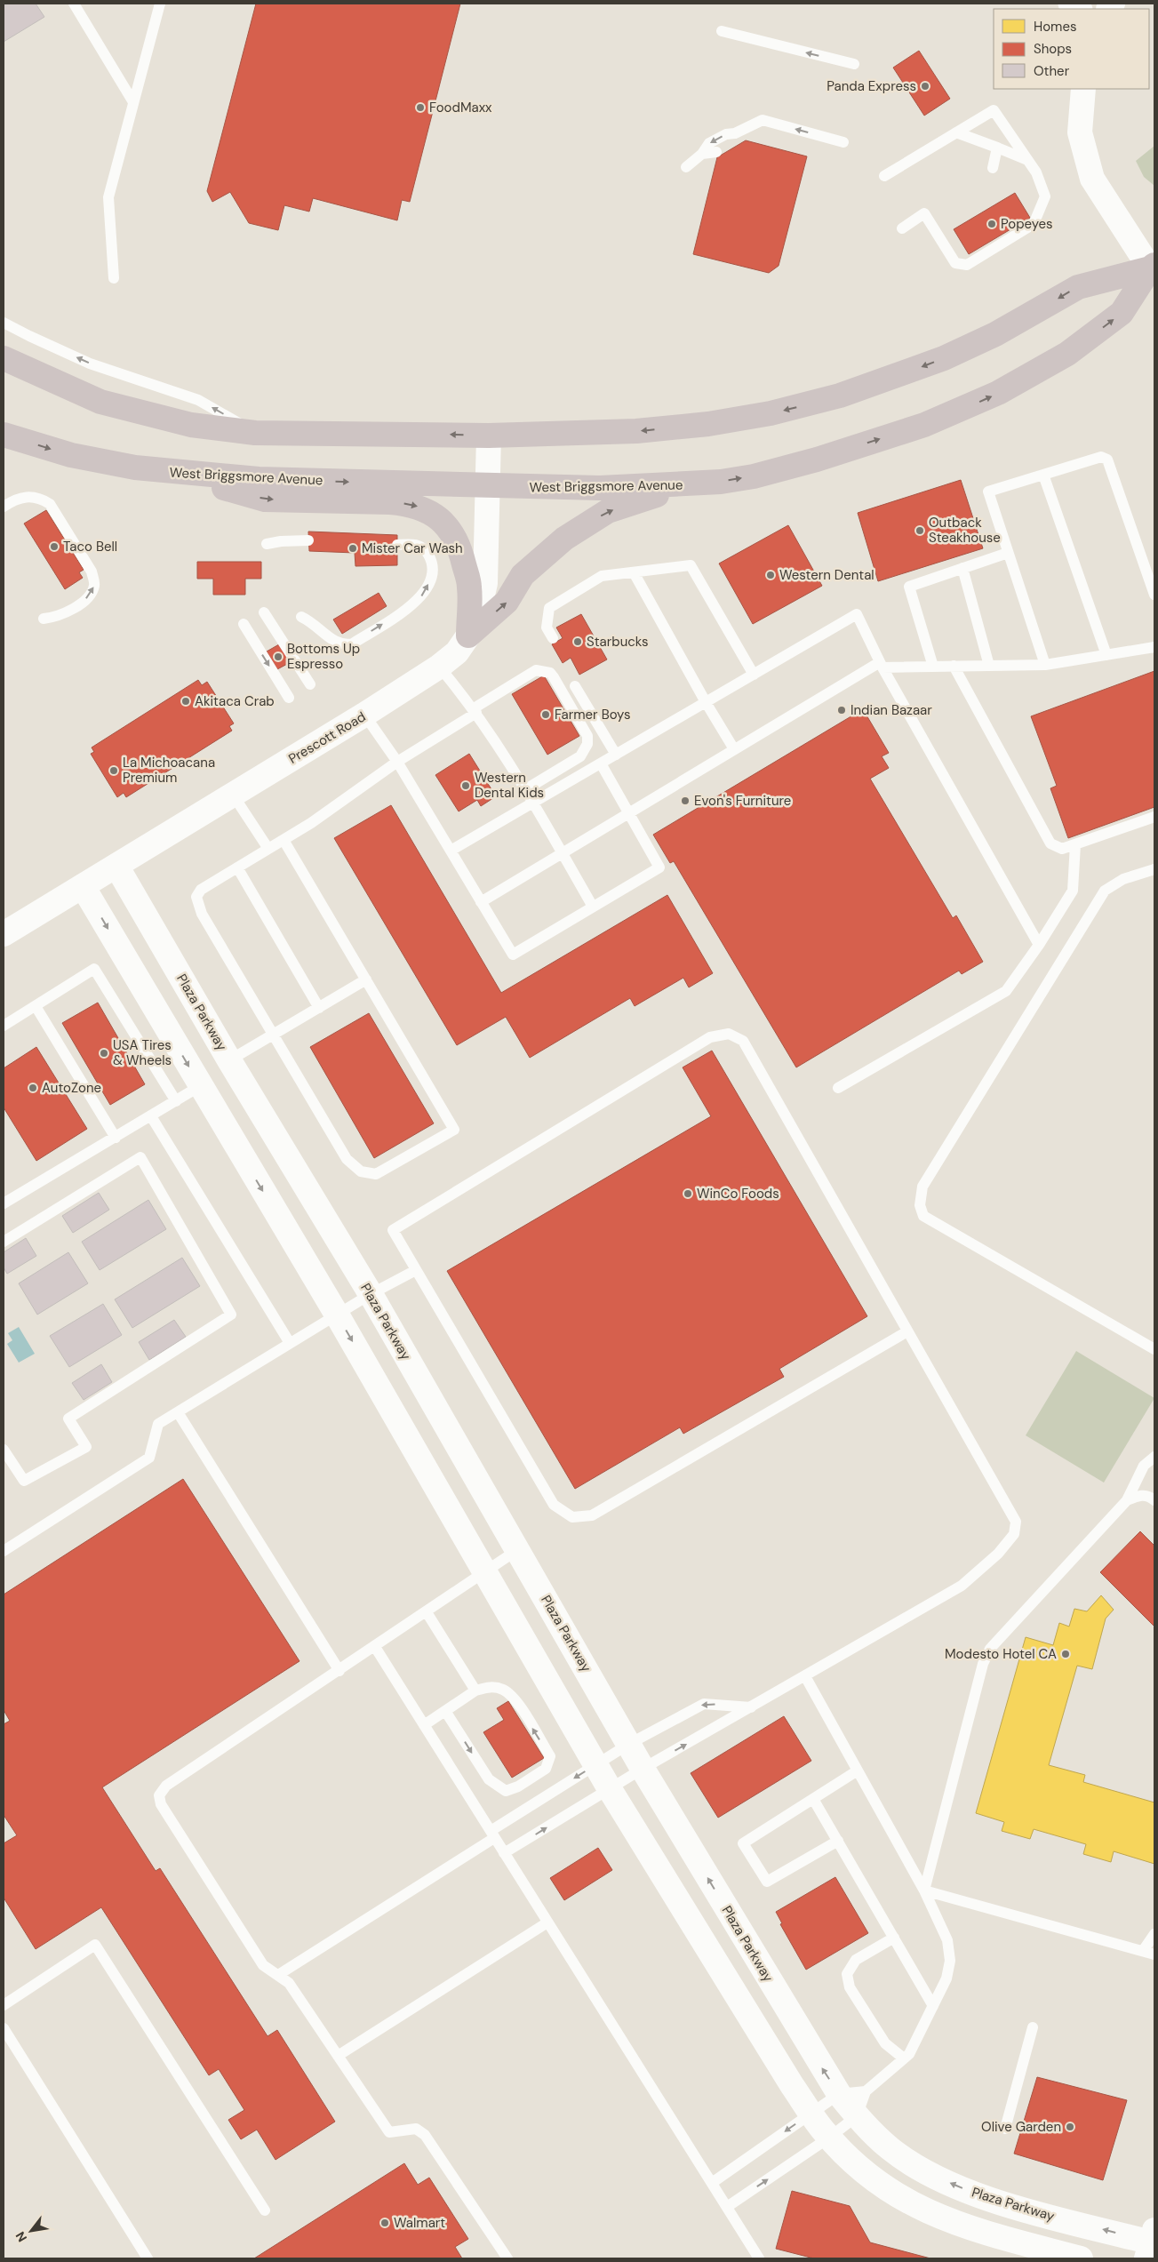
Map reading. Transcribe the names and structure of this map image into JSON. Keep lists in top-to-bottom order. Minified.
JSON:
{"streets":{"main road":["West Briggsmore Avenue"],"street":["Prescott Road","Plaza Parkway"]},"crossings":[["West Briggsmore Avenue","Prescott Road"],["Prescott Road","Plaza Parkway"]],"places":["Panda Express","FoodMaxx","Popeyes","Outback Steakhouse","Taco Bell","Mister Car Wash","Western Dental","Starbucks","Bottoms Up Espresso","Akitaca Crab","Indian Bazaar","Farmer Boys","La Michoacana Premium","Western Dental Kids","Evon's Furniture","USA Tires & Wheels","AutoZone","WinCo Foods","Modesto Hotel CA","Olive Garden","Walmart"],"legend":["Homes","Shops","Other"],"north":"bottom left"}
